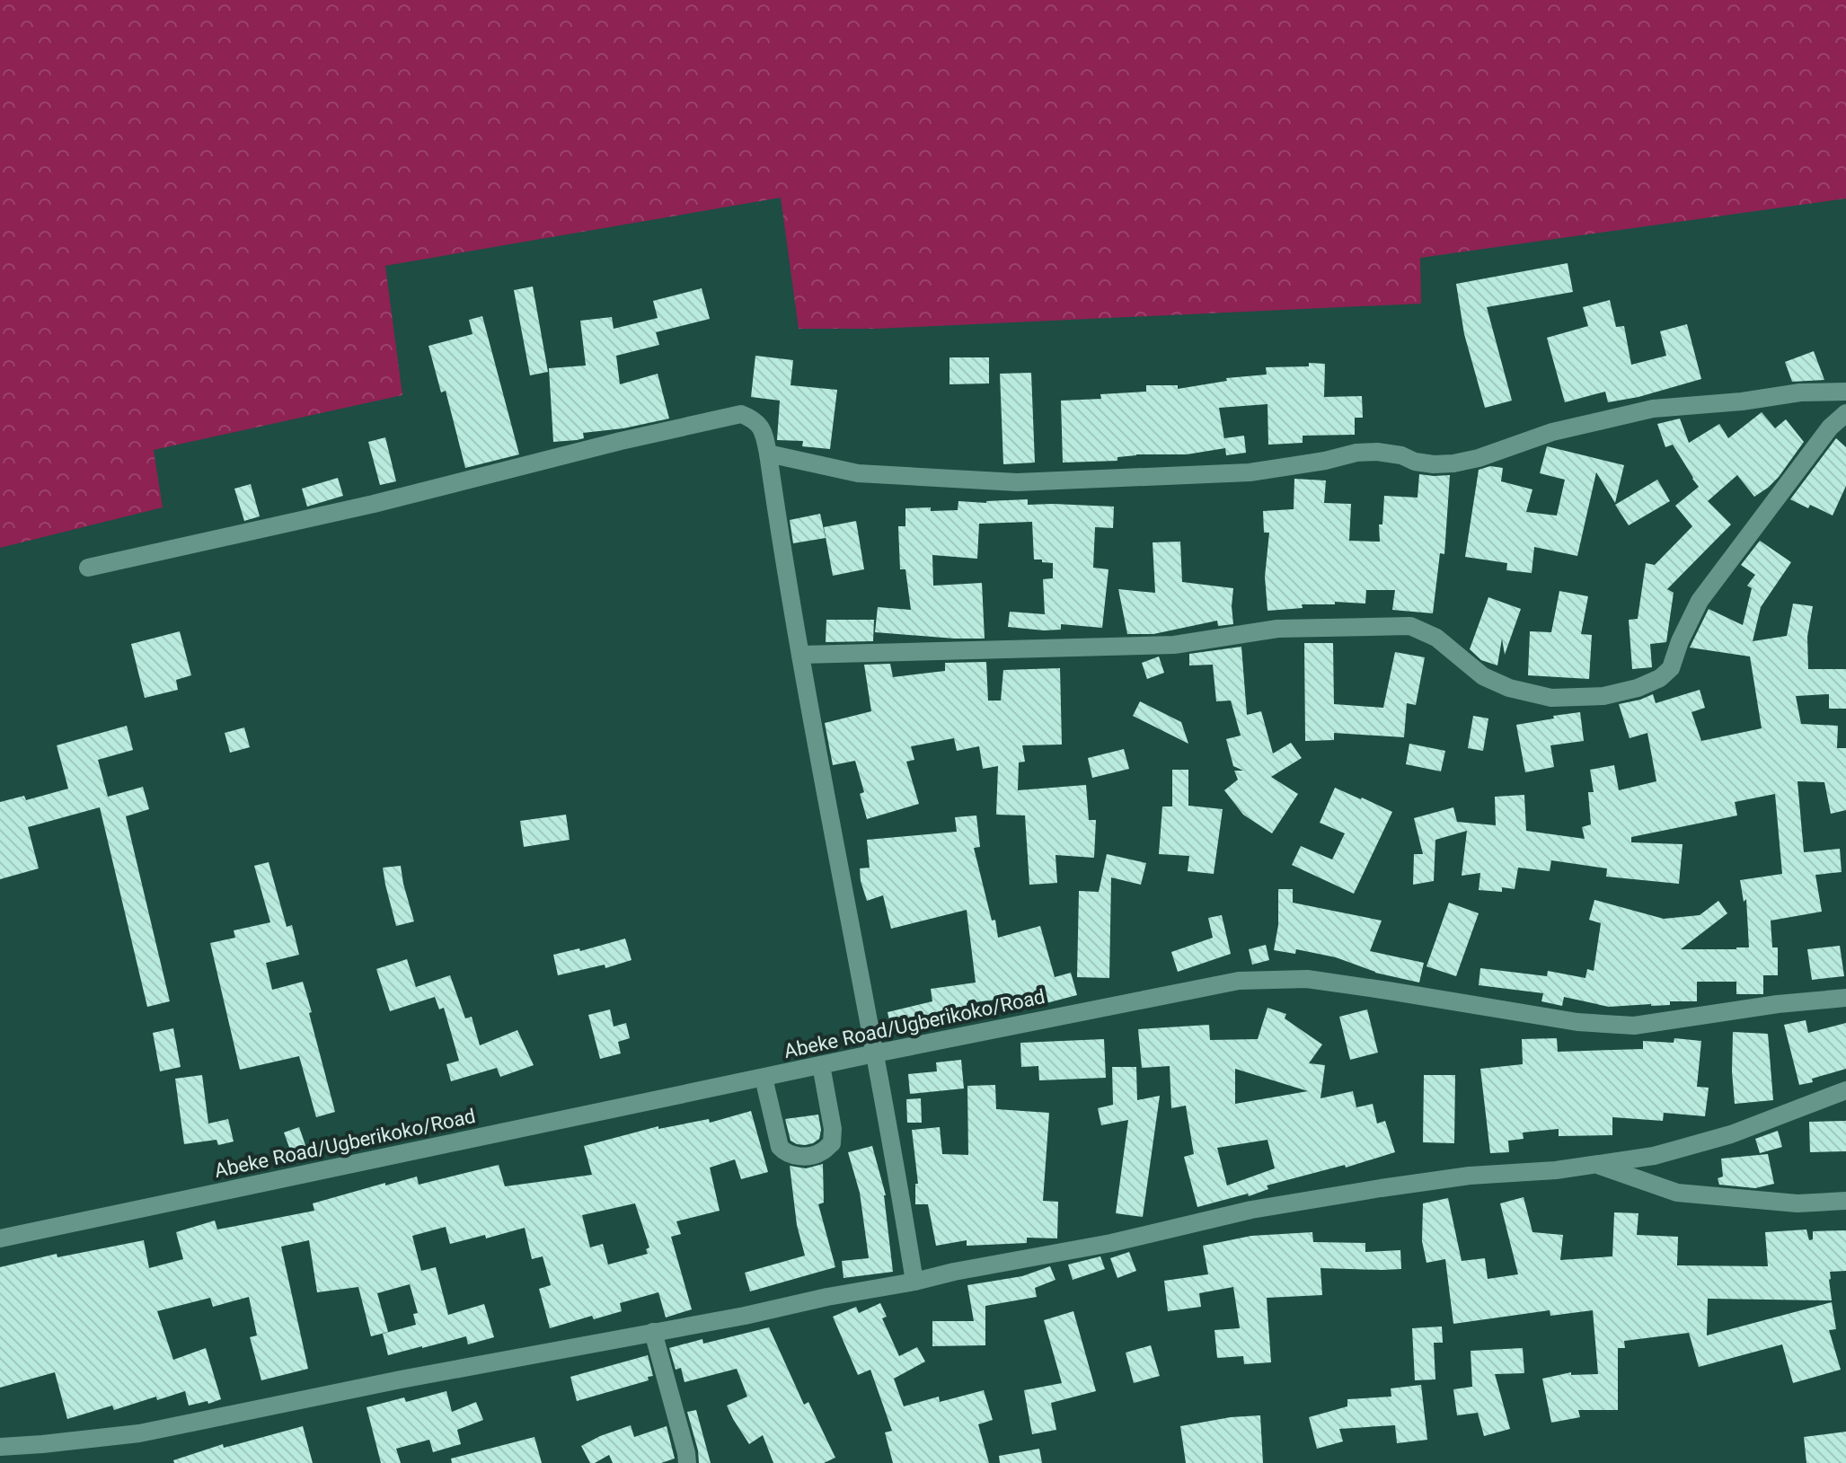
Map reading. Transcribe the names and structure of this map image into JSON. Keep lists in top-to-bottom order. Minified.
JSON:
{"streets":{"street":["Abeke Road/Ugberikoko/Road"]}}
